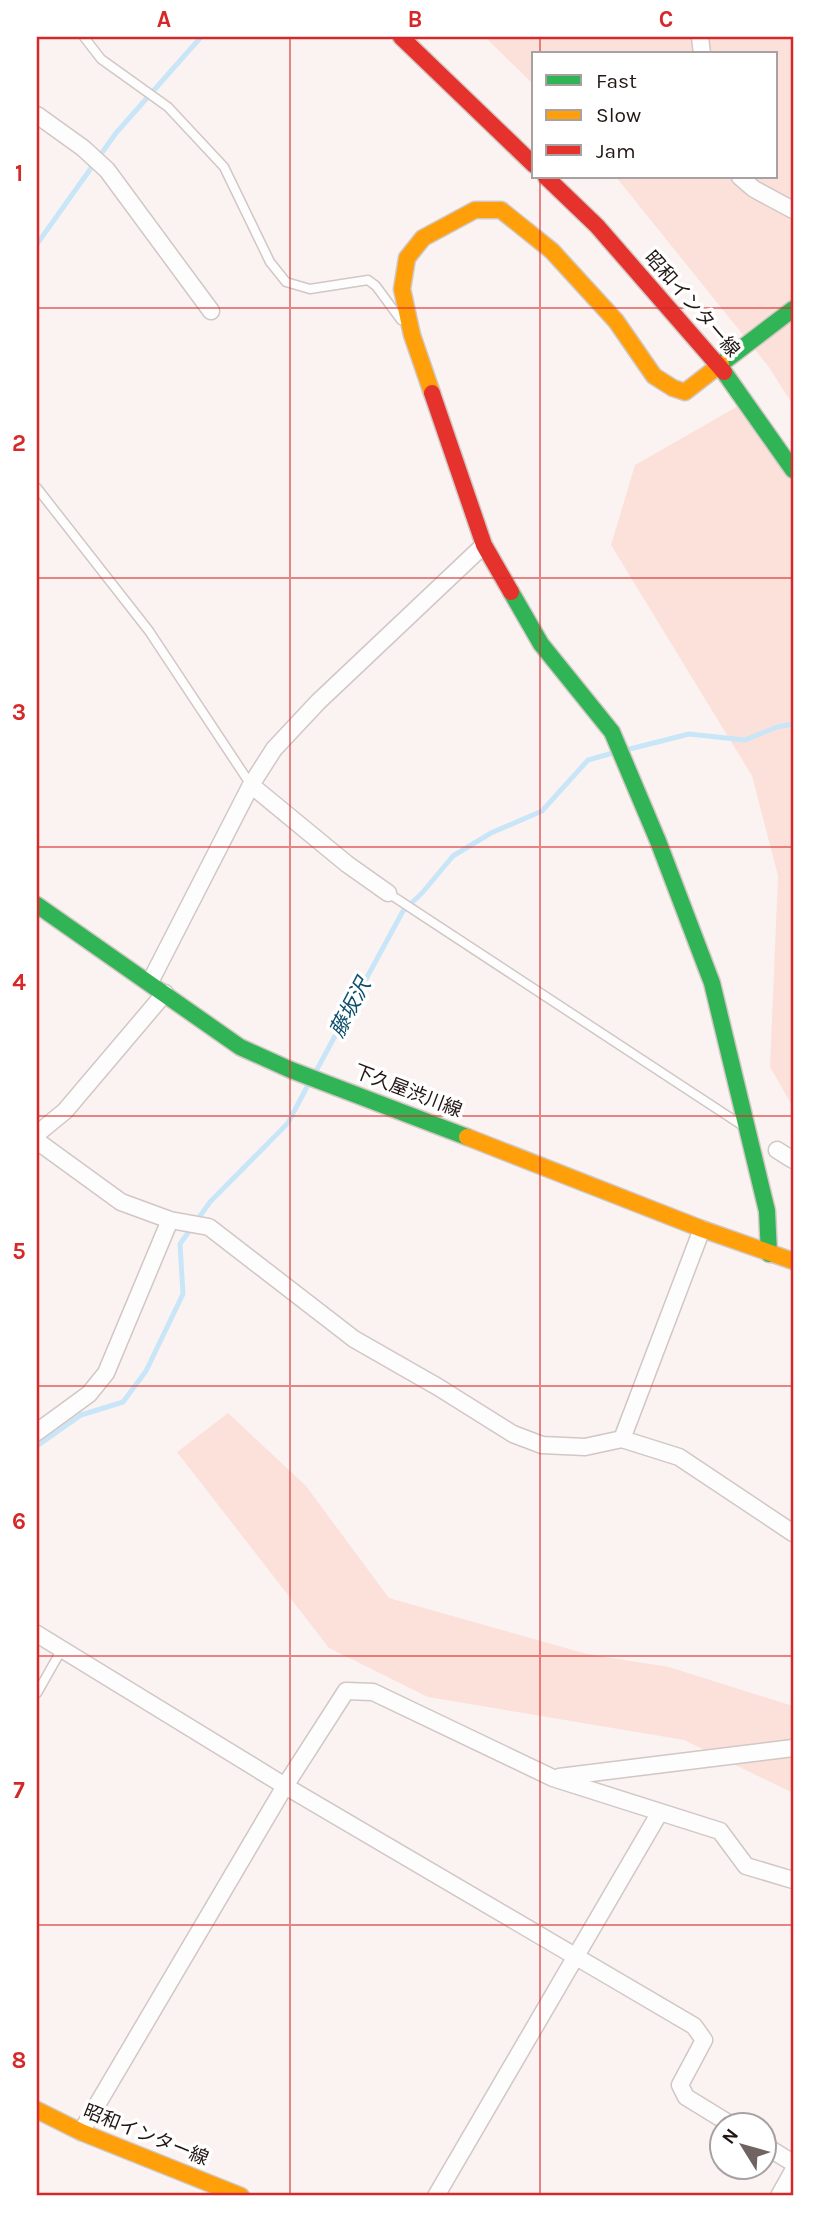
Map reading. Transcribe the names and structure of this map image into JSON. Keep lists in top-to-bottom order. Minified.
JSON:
{"streets":{"main road":["昭和インター線","下久屋渋川線"]},"water":["藤坂沢"],"legend":["Fast","Slow","Jam"],"north":"top left","grid":{"columns":["A","B","C"],"rows":["1","2","3","4","5","6","7","8"]}}
